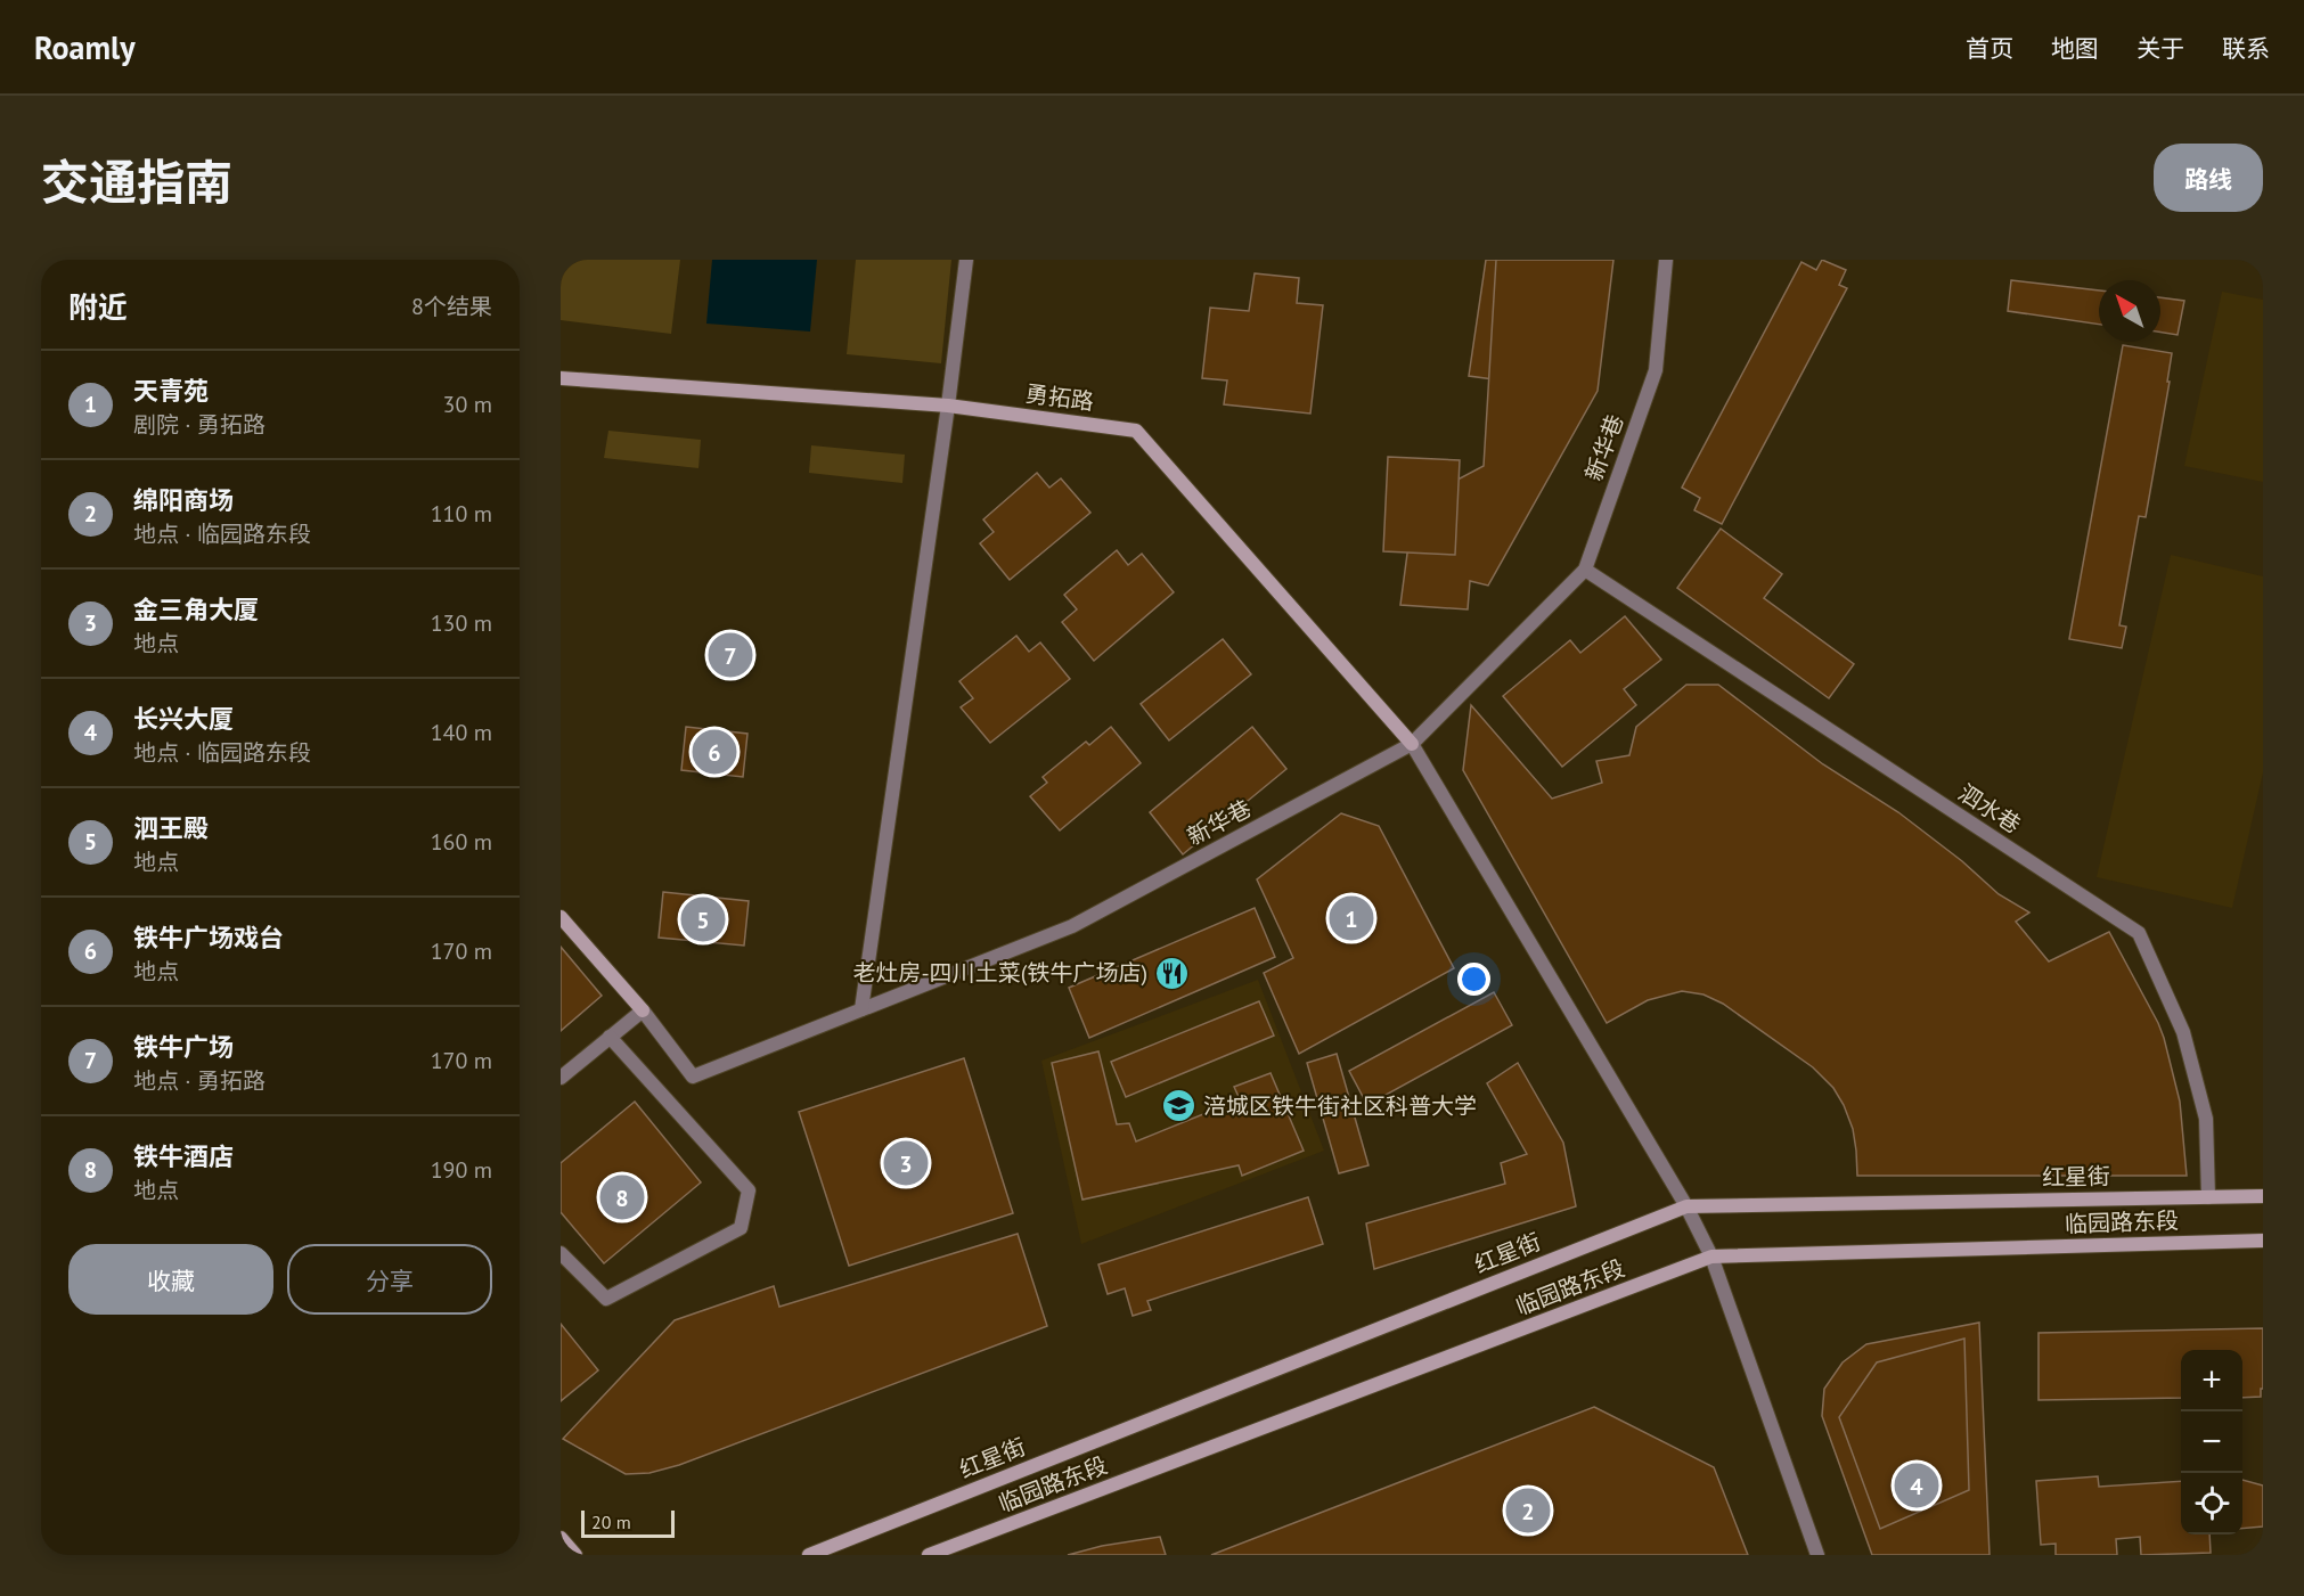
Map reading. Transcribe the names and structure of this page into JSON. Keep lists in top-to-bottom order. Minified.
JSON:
{"streets":{"main road":["勇拓路","红星街","临园路东段"],"street":["新华巷","泗水巷"]},"crossings":[["勇拓路","新华巷"],["新华巷","泗水巷"],["泗水巷","红星街"]],"places":{"restaurant":["老灶房-四川土菜(铁牛广场店)"],"school or university":["涪城区铁牛街社区科普大学"]},"scale_bar":"20 m","north":"top left","page":{"header":"Roamly","nav":["首页","地图","关于","联系"],"title":"交通指南","buttons":["路线",["收藏","分享"]],"heading":["附近","8个结果"],"list":[{"mark":"1","name":"天青苑","note":"剧院 · 勇拓路","value":"30 m"},{"mark":"2","name":"绵阳商场","note":"地点 · 临园路东段","value":"110 m"},{"mark":"3","name":"金三角大厦","note":"地点","value":"130 m"},{"mark":"4","name":"长兴大厦","note":"地点 · 临园路东段","value":"140 m"},{"mark":"5","name":"泗王殿","note":"地点","value":"160 m"},{"mark":"6","name":"铁牛广场戏台","note":"地点","value":"170 m"},{"mark":"7","name":"铁牛广场","note":"地点 · 勇拓路","value":"170 m"},{"mark":"8","name":"铁牛酒店","note":"地点","value":"190 m"}],"pins":["7","6","1","5","3","8","4","2"],"map_buttons":["+","−"],"scale":"20 m"}}
